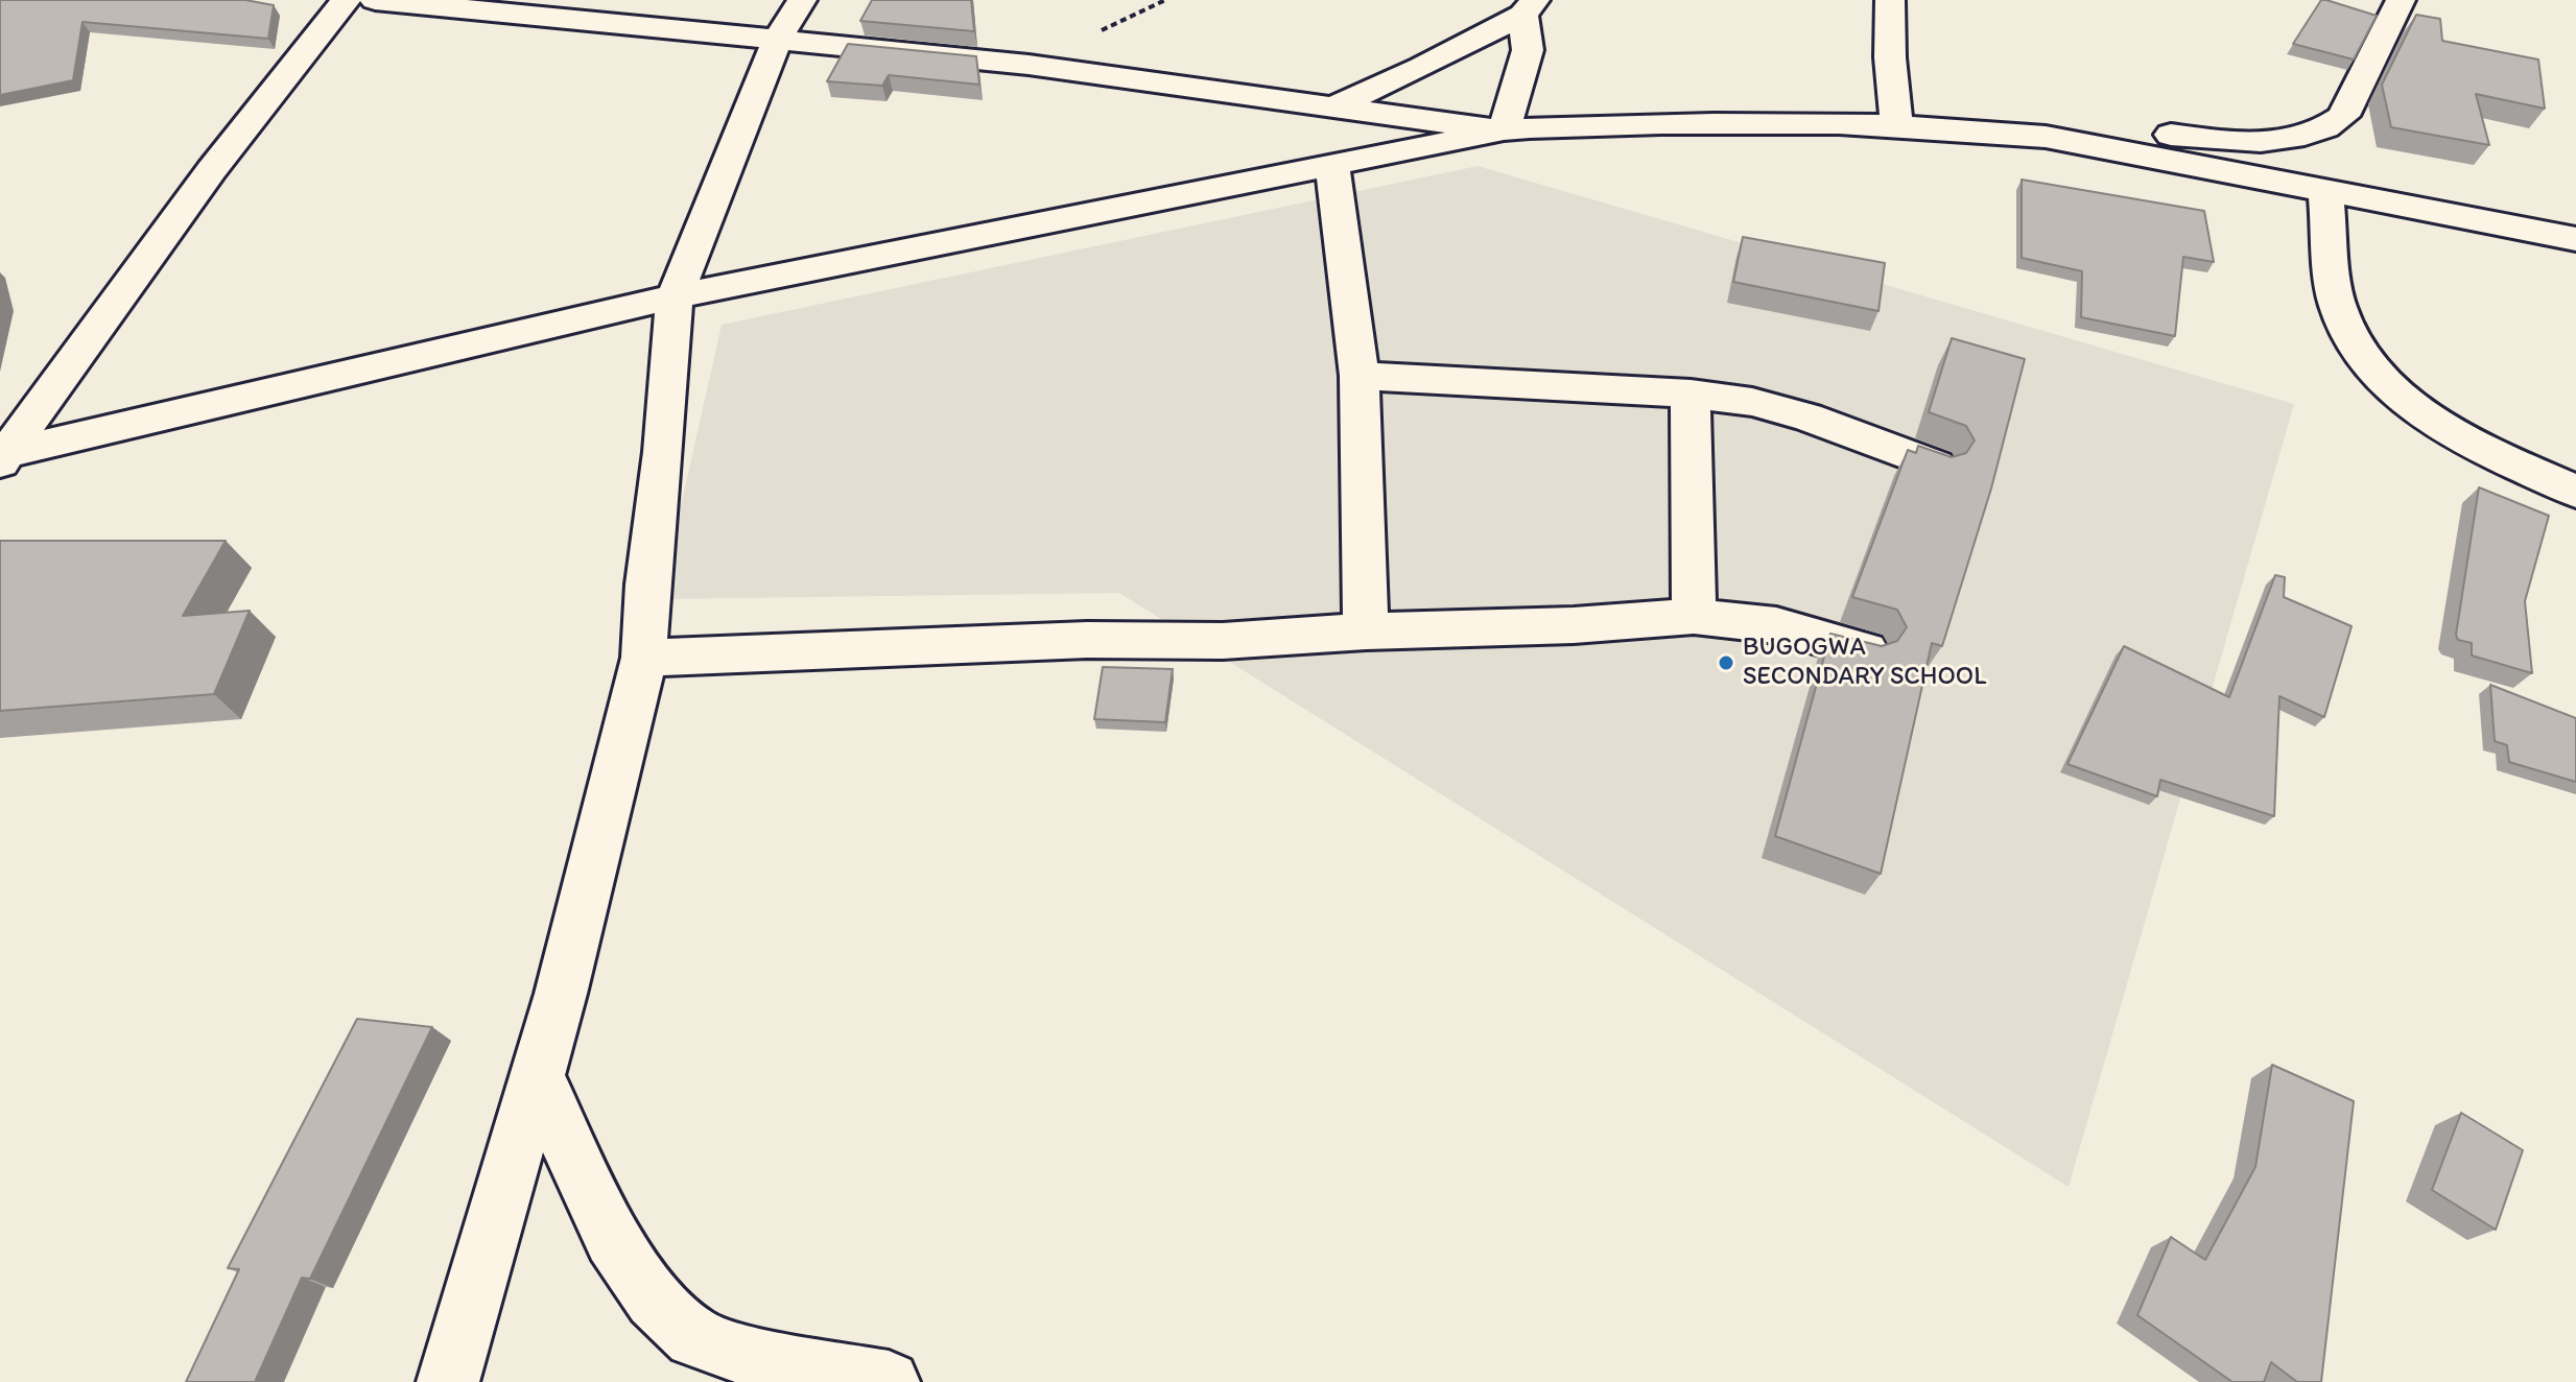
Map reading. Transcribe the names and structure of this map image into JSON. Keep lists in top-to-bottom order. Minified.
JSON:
{"places":["BUGOGWA SECONDARY SCHOOL"]}
